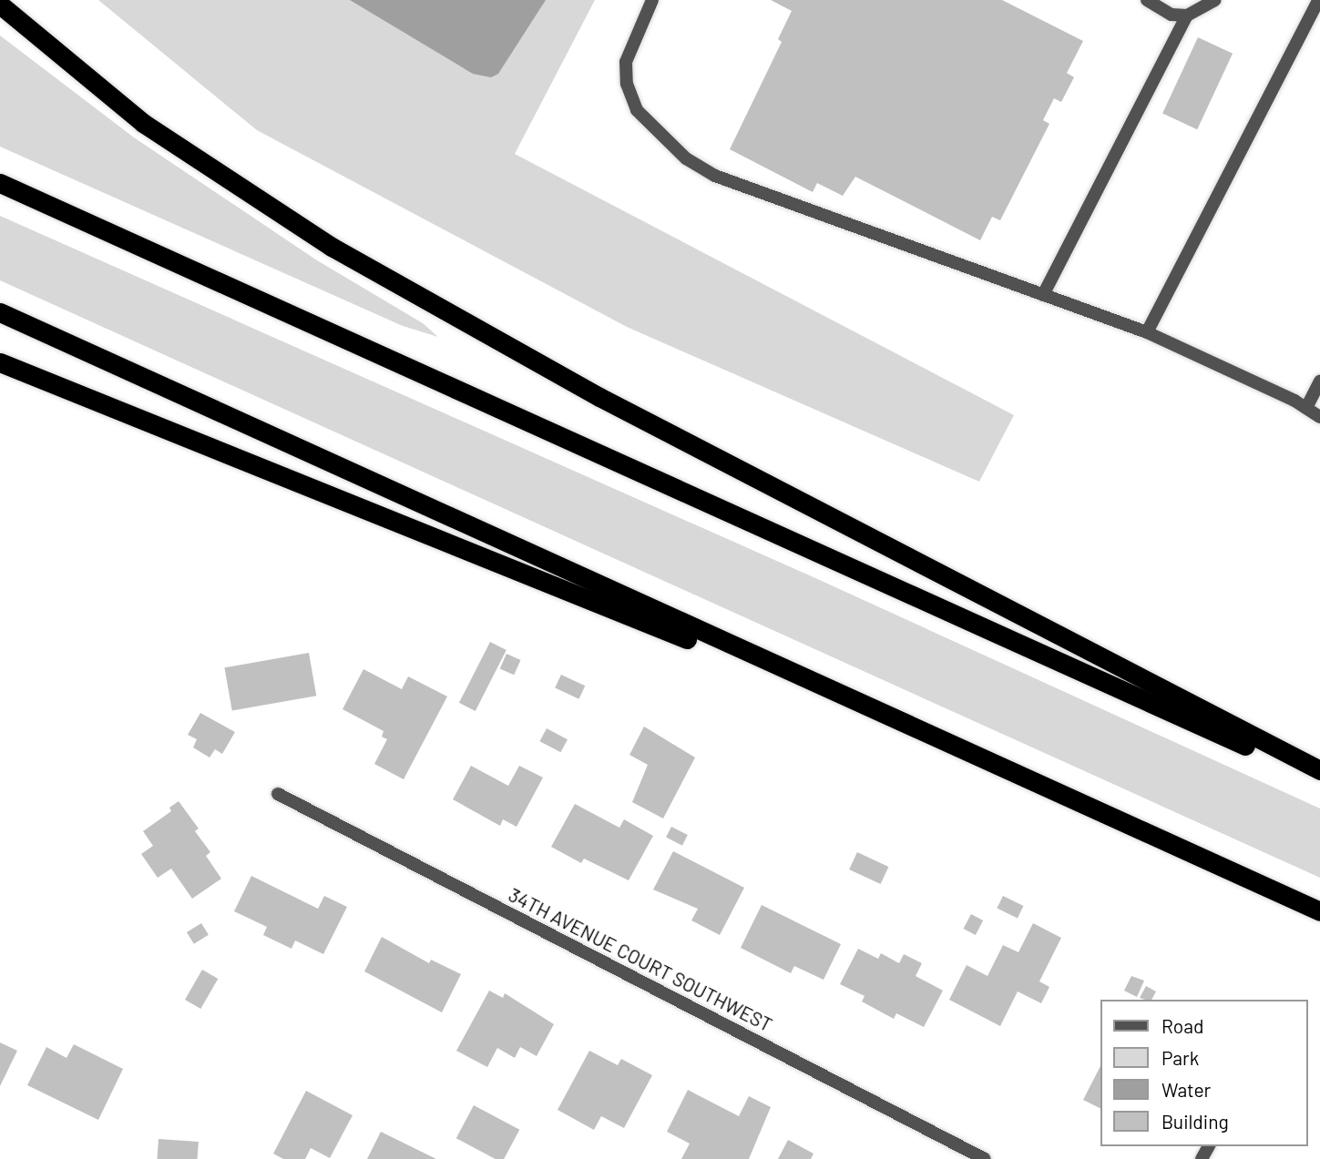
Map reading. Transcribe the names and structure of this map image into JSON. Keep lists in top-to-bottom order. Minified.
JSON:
{"streets":{"street":["34TH AVENUE COURT SOUTHWEST"]},"legend":["Road","Park","Water","Building"]}
